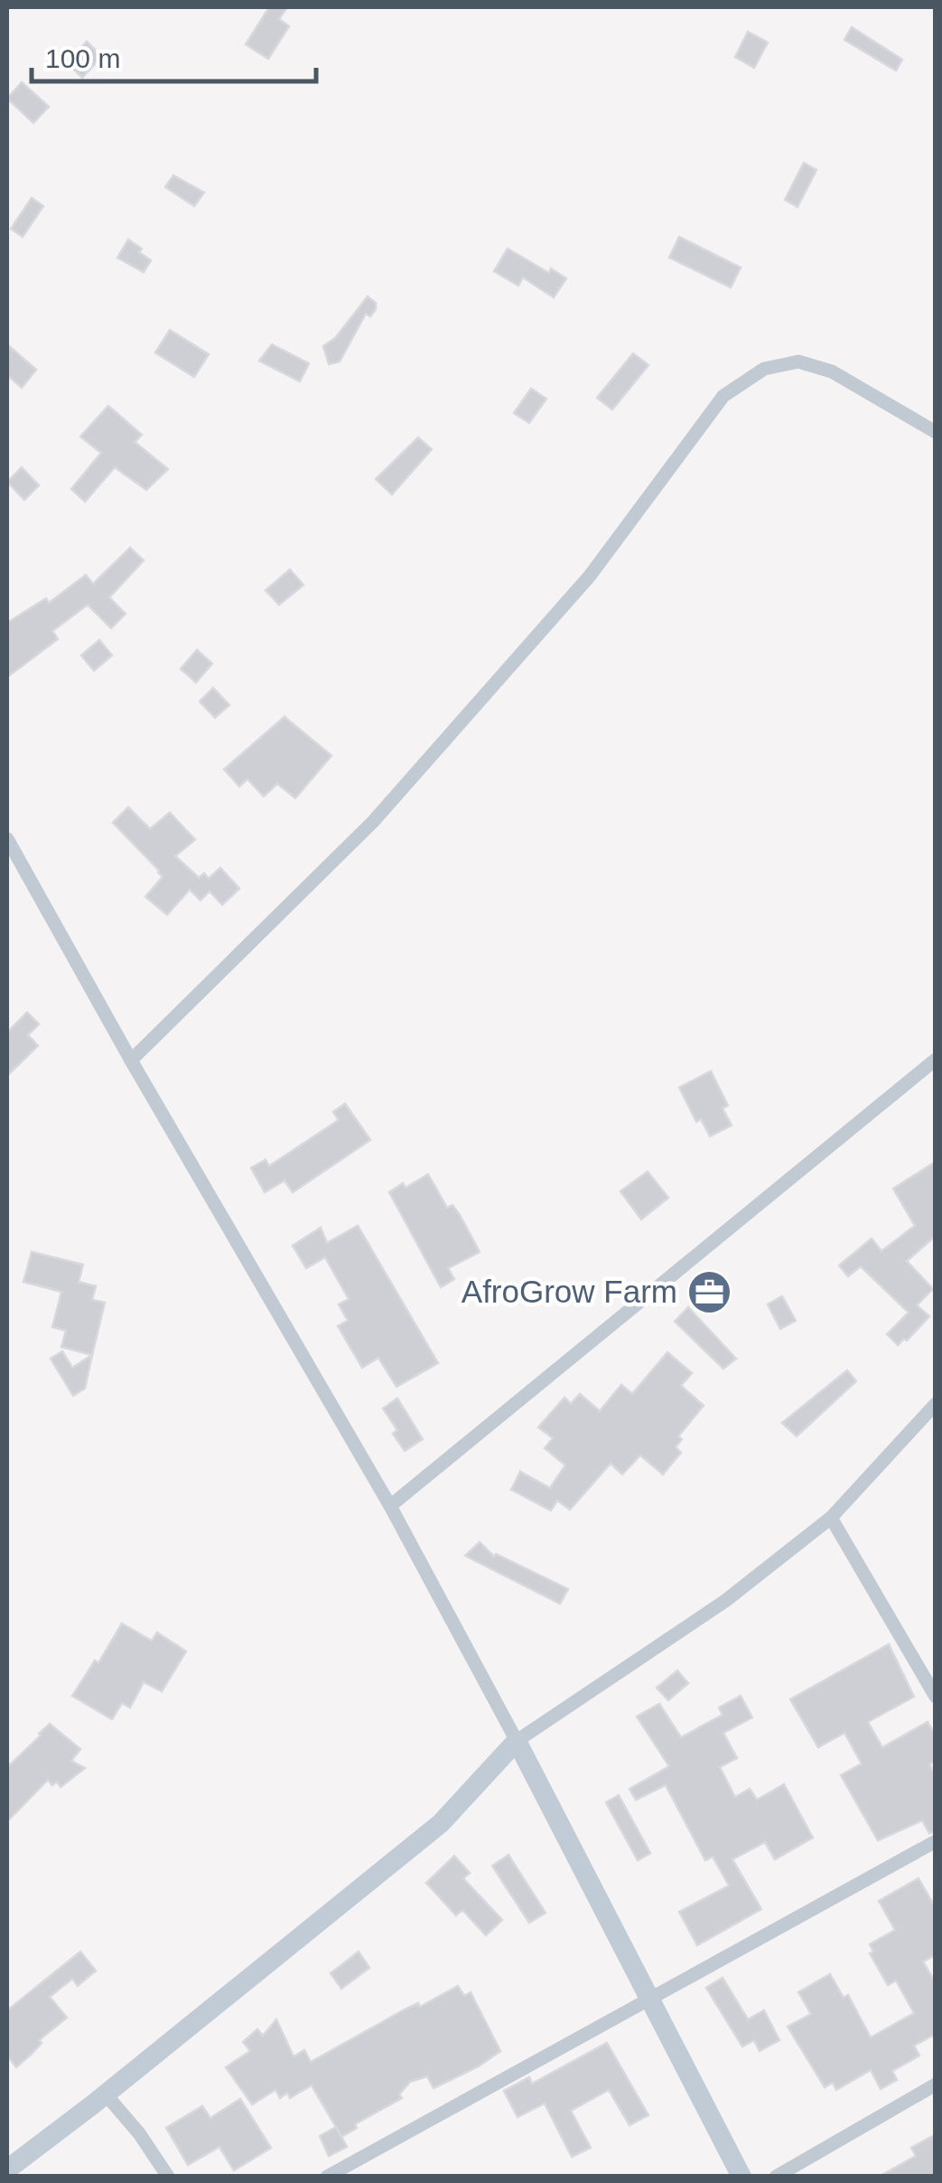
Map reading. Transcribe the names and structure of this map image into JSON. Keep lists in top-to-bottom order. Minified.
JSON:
{"places":{"office":["AfroGrow Farm"]},"scale_bar":"100 m"}
